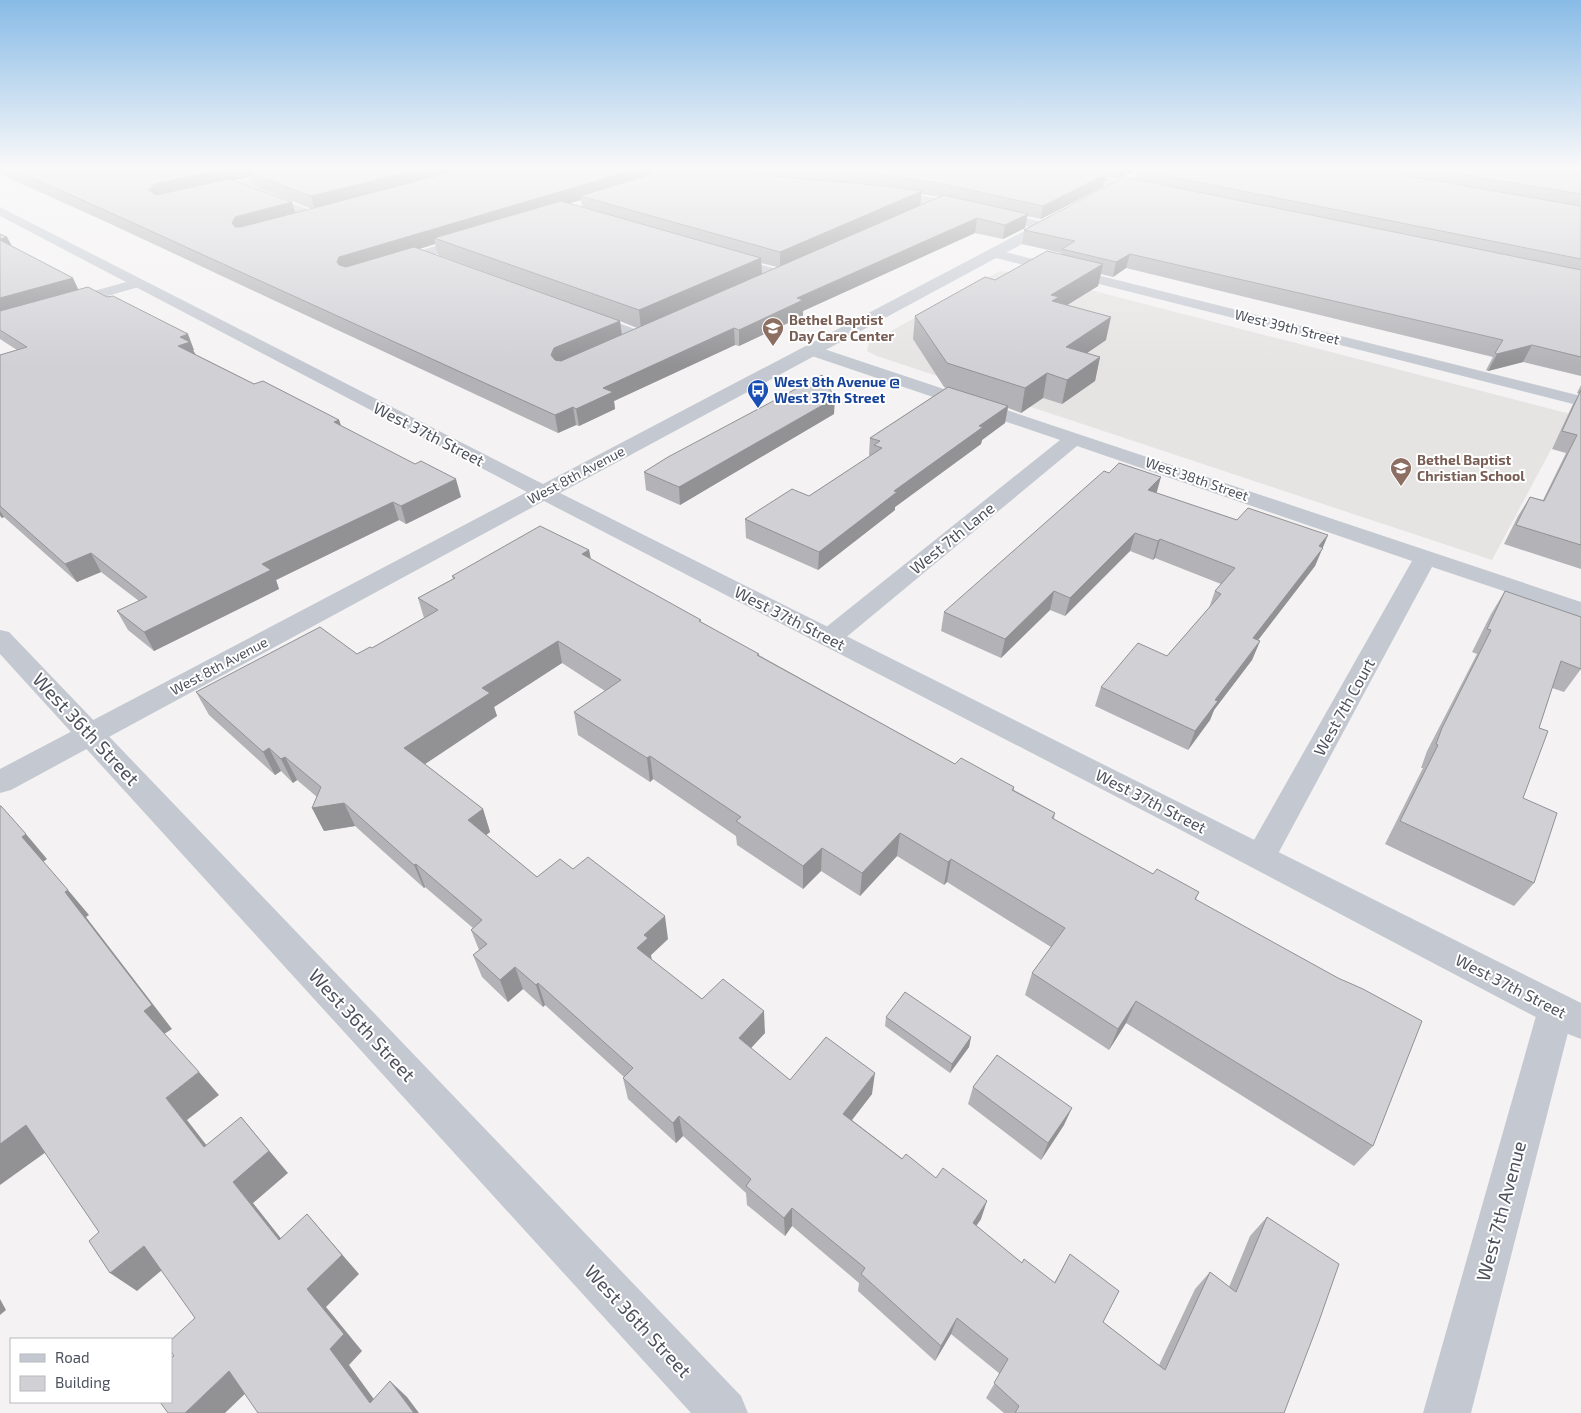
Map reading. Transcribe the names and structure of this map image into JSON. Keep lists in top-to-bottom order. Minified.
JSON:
{"streets":{"street":["West 39th Street","West 37th Street","West 8th Avenue","West 38th Street","West 7th Lane","West 7th Court","West 36th Street","West 7th Avenue"]},"crossings":[["West 39th Street","West 8th Avenue"],["West 37th Street","West 8th Avenue"],["West 37th Street","West 7th Lane"],["West 37th Street","West 7th Court"],["West 37th Street","West 7th Avenue"],["West 8th Avenue","West 38th Street"],["West 8th Avenue","West 36th Street"],["West 38th Street","West 7th Lane"],["West 38th Street","West 7th Court"]],"places":{"school or university":["Bethel Baptist Day Care Center","Bethel Baptist Christian School"],"bus stop":["West 8th Avenue @ West 37th Street"]},"legend":["Road","Building"]}
